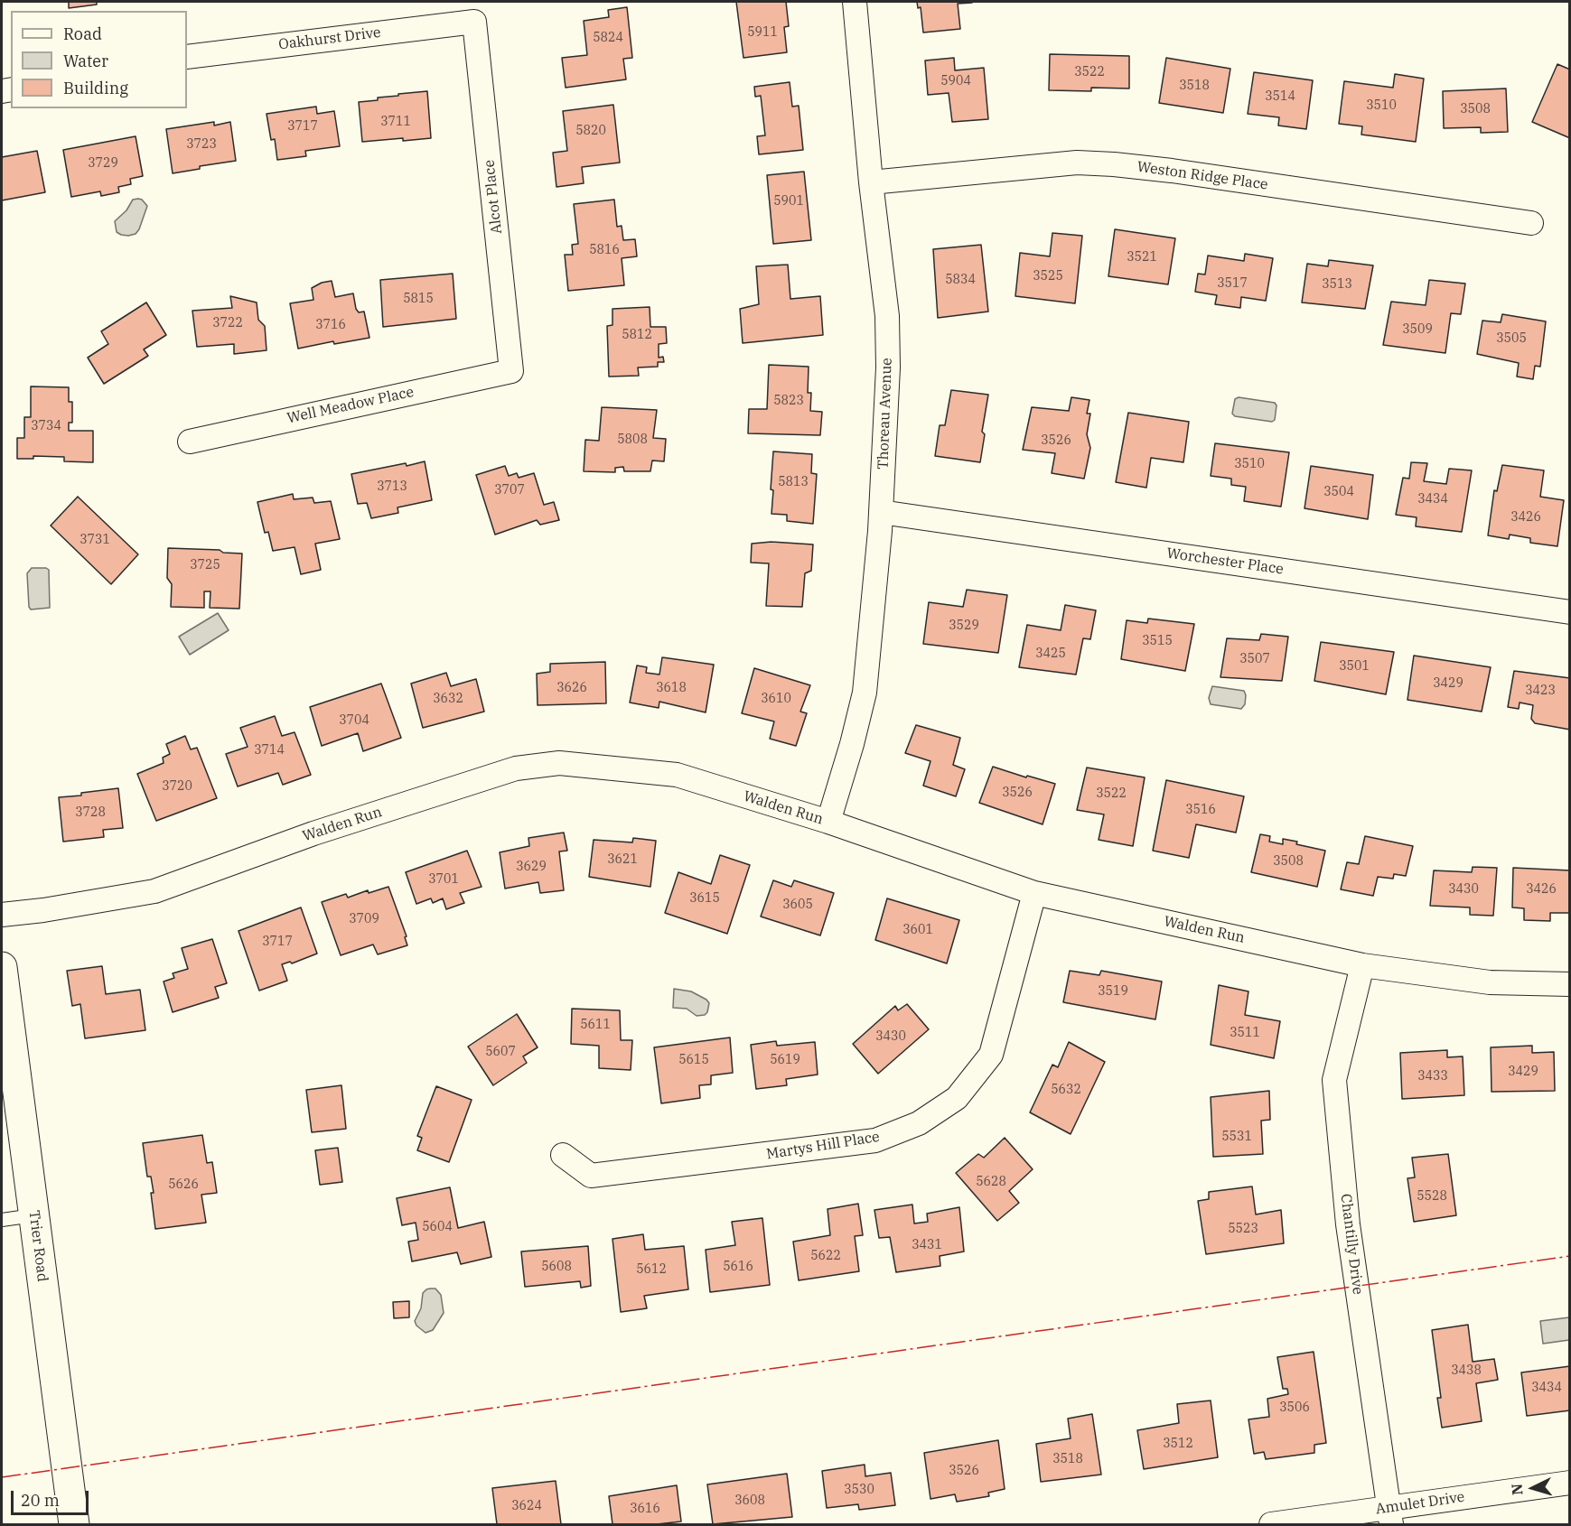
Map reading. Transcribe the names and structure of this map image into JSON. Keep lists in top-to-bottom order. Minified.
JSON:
{"streets":{"street":["Oakhurst Drive","Weston Ridge Place","Alcot Place","Well Meadow Place","Thoreau Avenue","Worchester Place","Walden Run","Martys Hill Place","Chantilly Drive","Trier Road","Amulet Drive"]},"crossings":[["Oakhurst Drive","Alcot Place"],["Weston Ridge Place","Thoreau Avenue"],["Alcot Place","Well Meadow Place"],["Thoreau Avenue","Worchester Place"],["Thoreau Avenue","Walden Run"],["Walden Run","Martys Hill Place"],["Walden Run","Chantilly Drive"],["Chantilly Drive","Amulet Drive"]],"house_numbers":["5911","5824","3522","5904","3518","3514","3510","3508","3711","3717","5820","3723","3729","5901","5816","3521","3525","5834","3517","3513","5815","3722","3716","3509","5812","3505","5823","3734","5808","3526","3510","5813","3713","3707","3504","3434","3426","3731","3725","3529","3515","3425","3507","3501","3429","3626","3618","3423","3632","3610","3704","3714","3720","3526","3522","3516","3728","3621","3508","3629","3701","3430","3426","3615","3605","3709","3601","3717","3519","5611","3511","3430","5607","5615","5619","3429","3433","5632","5531","5628","5626","5528","5604","5523","3431","5622","5608","5616","5612","3438","3434","3506","3512","3518","3526","3530","3608","3624","3616"],"legend":["Road","Water","Building"],"scale_bar":"20 m","north":"left"}
